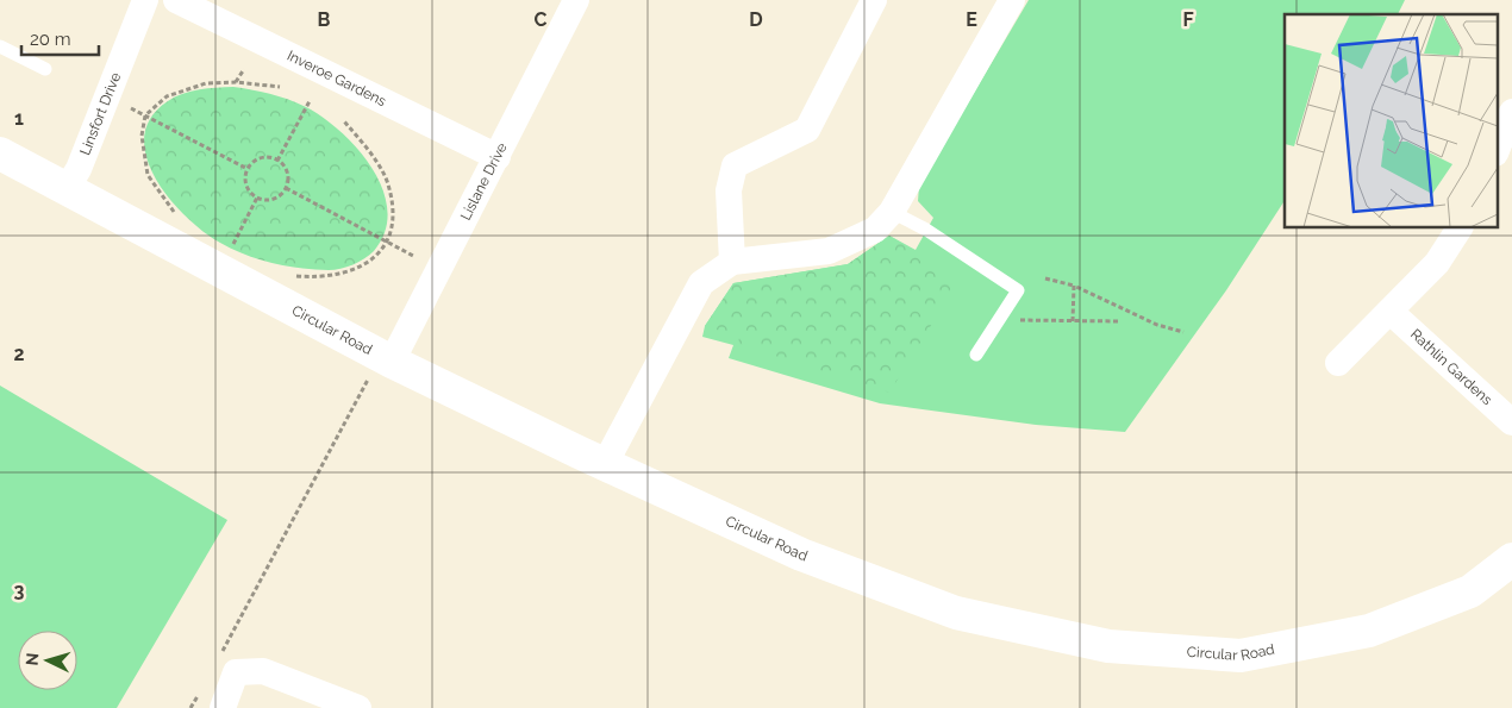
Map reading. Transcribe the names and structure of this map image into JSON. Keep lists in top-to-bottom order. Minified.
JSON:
{"streets":{"street":["Inveroe Gardens","Linsfort Drive","Lislane Drive","Circular Road","Rathlin Gardens"]},"crossings":[["Inveroe Gardens","Lislane Drive"],["Linsfort Drive","Circular Road"],["Lislane Drive","Circular Road"]],"scale_bar":"20 m","north":"left","grid":{"columns":["B","C","D","E","F"],"rows":["1","2","3"]}}
